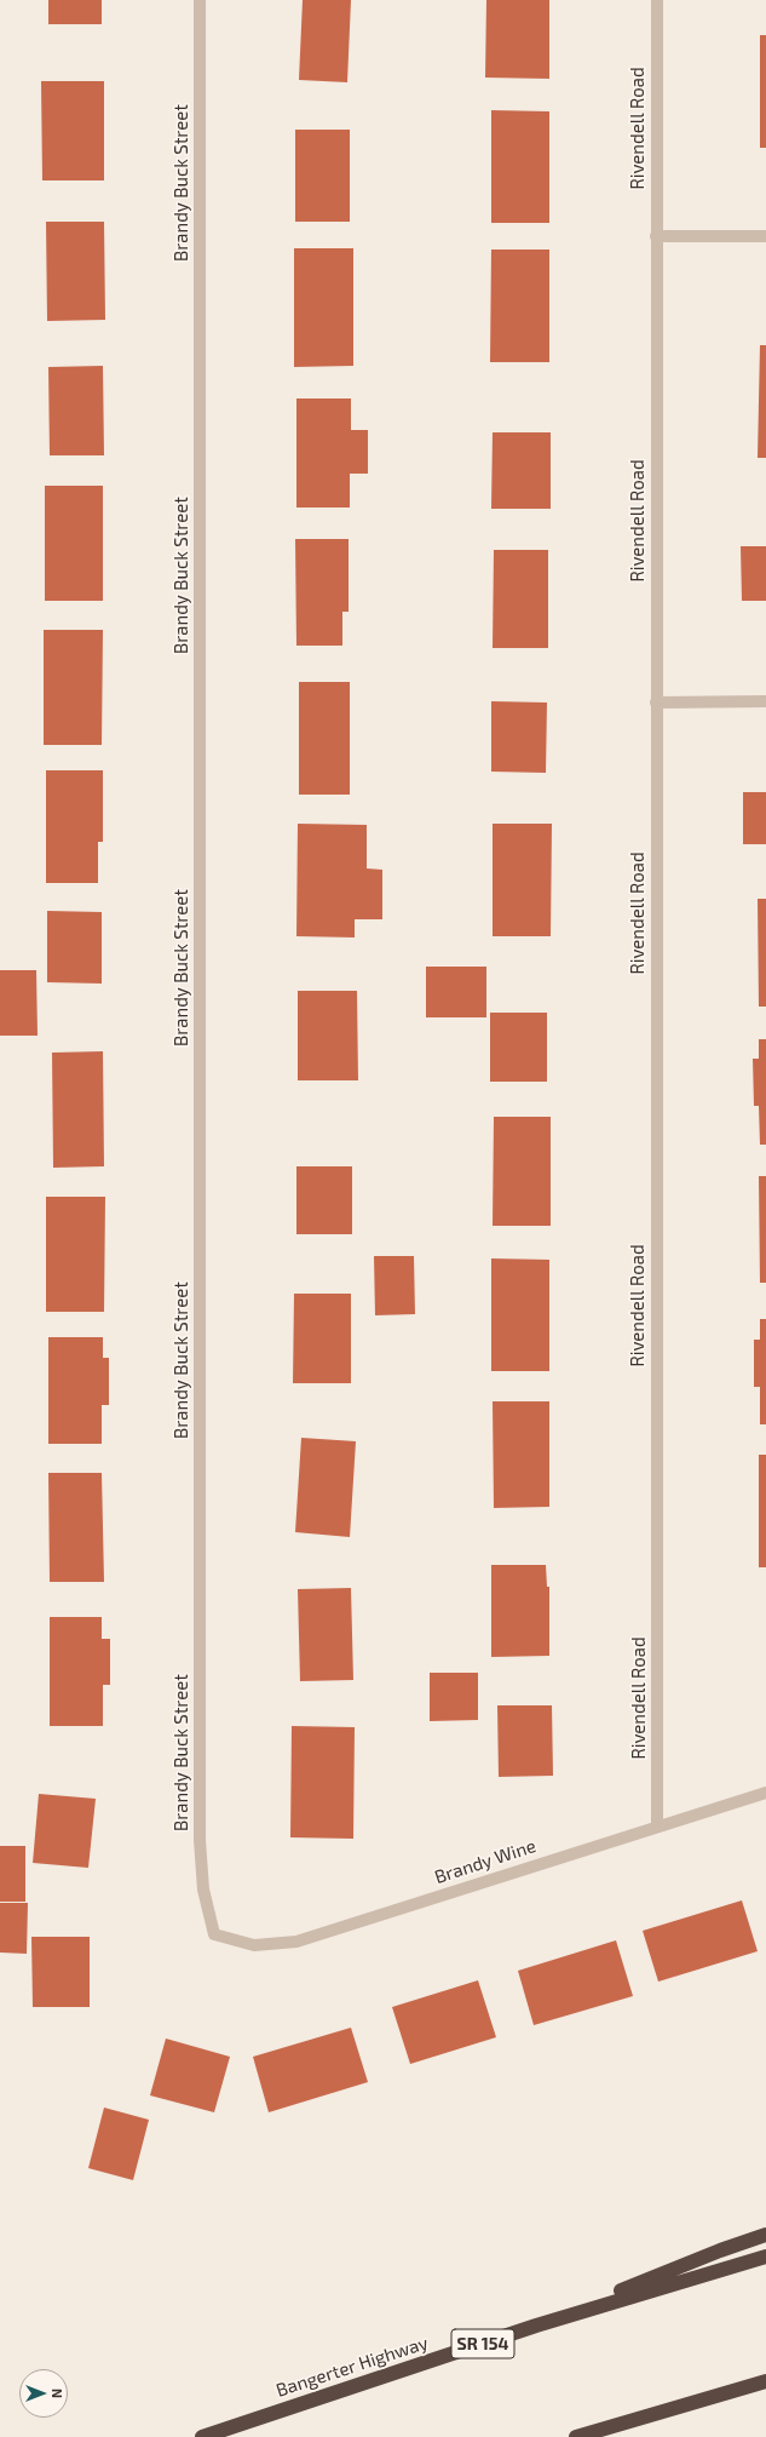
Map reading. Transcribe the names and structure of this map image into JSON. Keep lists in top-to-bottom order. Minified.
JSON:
{"streets":{"highway":["SR 154","Bangerter Highway"],"street":["Rivendell Road","Brandy Buck Street","Brandy Wine"]},"crossings":[["Rivendell Road","Brandy Wine"],["Brandy Buck Street","Brandy Wine"]],"north":"right"}
